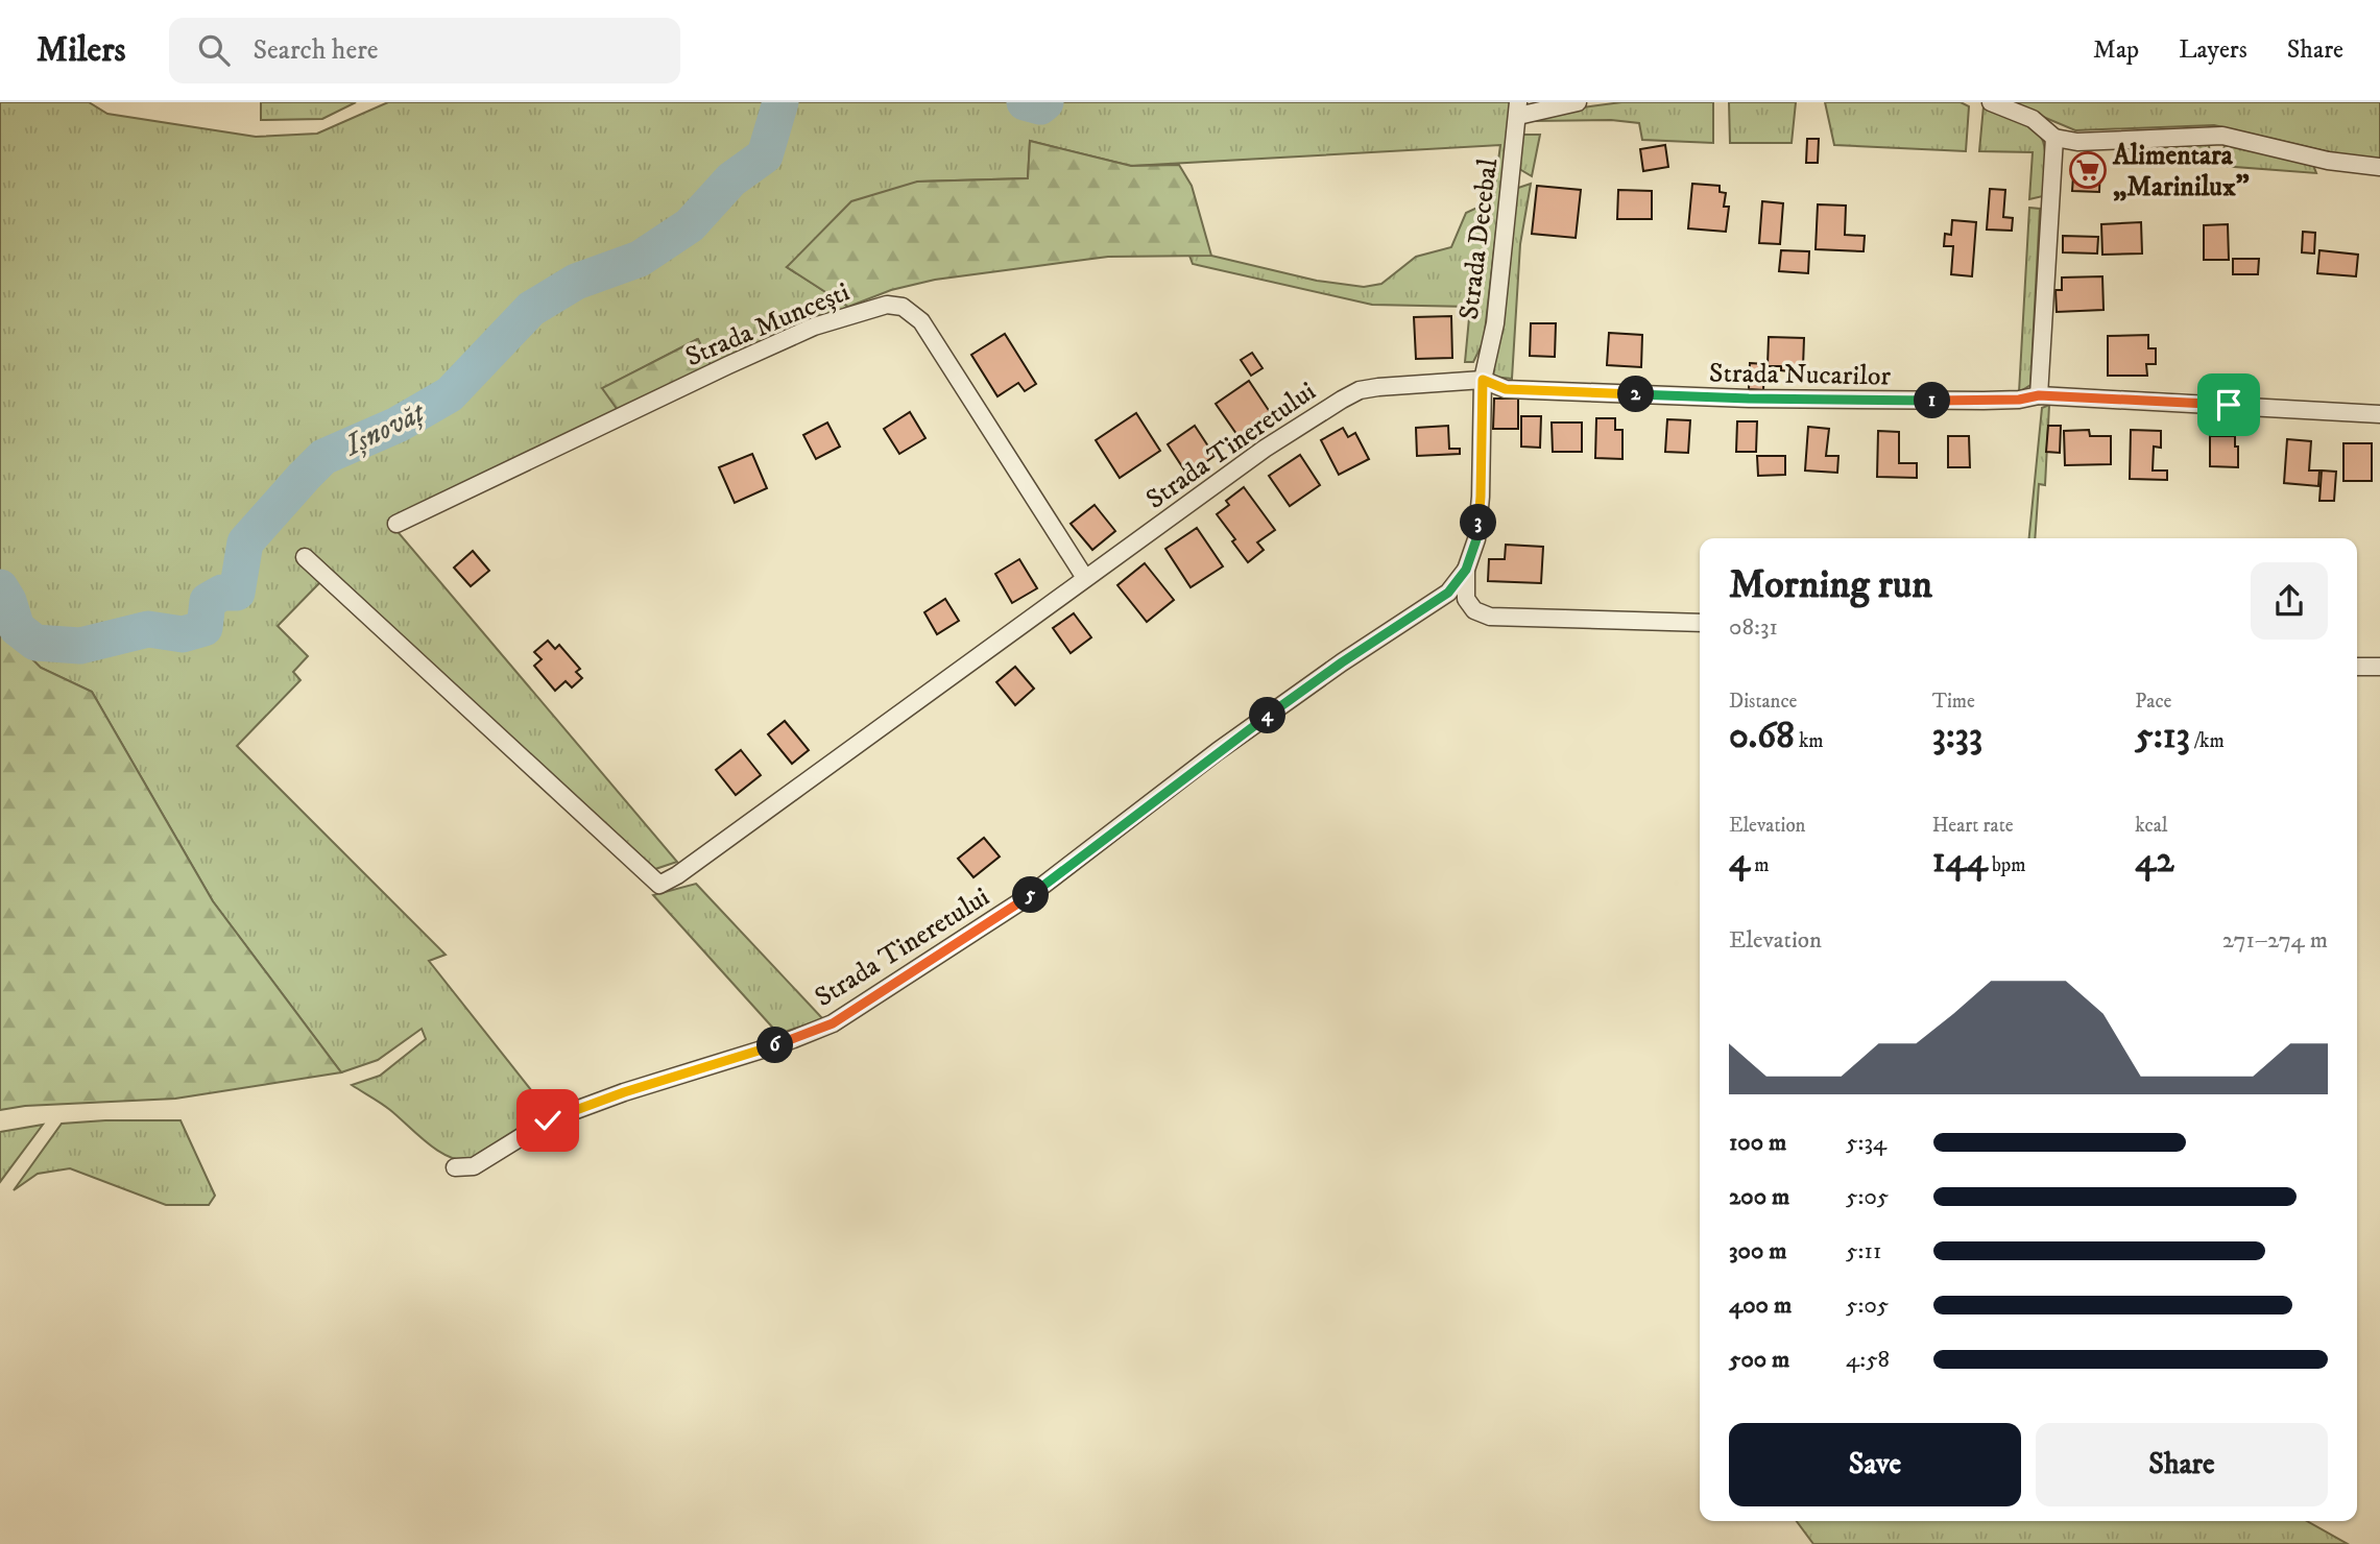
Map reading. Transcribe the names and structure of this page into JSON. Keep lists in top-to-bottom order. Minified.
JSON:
{"streets":{"street":["Strada Decebal","Strada Muncești","Strada Nucarilor","Strada Tineretului"]},"crossings":[["Strada Decebal","Strada Nucarilor"],["Strada Decebal","Strada Tineretului"],["Strada Muncești","Strada Tineretului"],["Strada Nucarilor","Strada Tineretului"]],"water":["Ișnovăț"],"places":{"supermarket":["Alimentara „Marinilux”"]},"page":{"header":"Milers","search":"Search here","nav":["Map","Layers","Share"],"pins":["2","1","3","4","5","6"],"heading":["Morning run","08:31"],"stats":[["Distance","0.68 km"],["Time","3:33"],["Pace","5:13 /km"],["Elevation","4 m"],["Heart rate","144 bpm"],["kcal","42"]],"chart":["Elevation","271–274 m"],"list":[{"name":"100 m","note":"5:34"},{"name":"200 m","note":"5:05"},{"name":"300 m","note":"5:11"},{"name":"400 m","note":"5:05"},{"name":"500 m","note":"4:58"}],"buttons":["Save","Share"]}}
